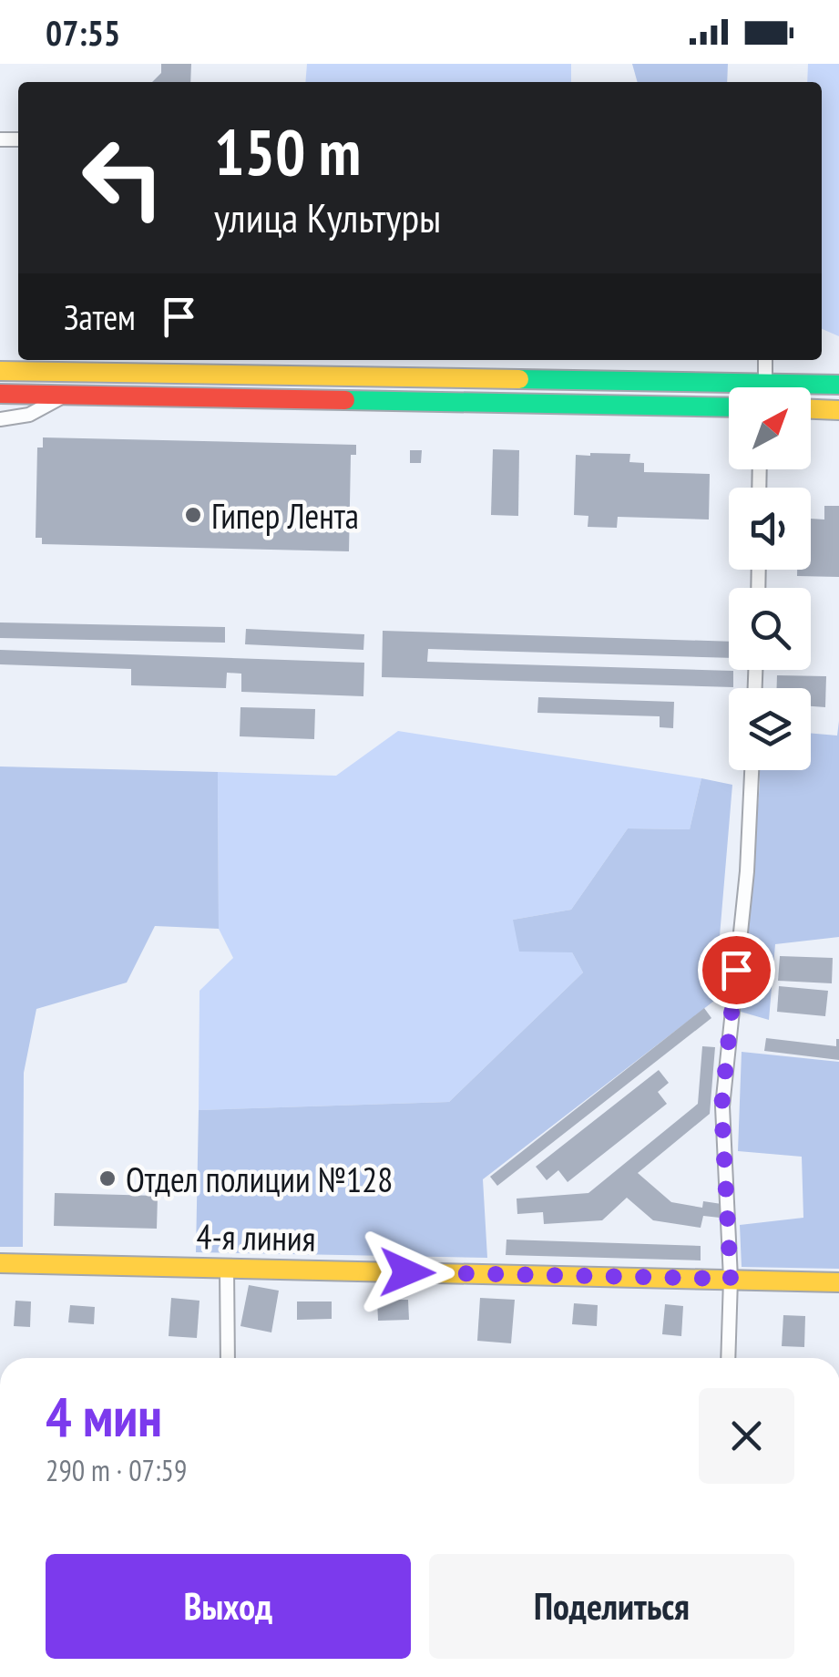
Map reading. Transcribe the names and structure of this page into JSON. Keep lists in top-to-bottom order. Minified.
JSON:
{"streets":{"main road":["4-я линия"]},"places":["Гипер Лента","Отдел полиции №128"],"north":"top right","page":{"status":"07:55","turn":["150 m","улица Культуры"],"then":"Затем","heading":["4 мин","290 m · 07:59"],"buttons":["Выход","Поделиться"]}}
